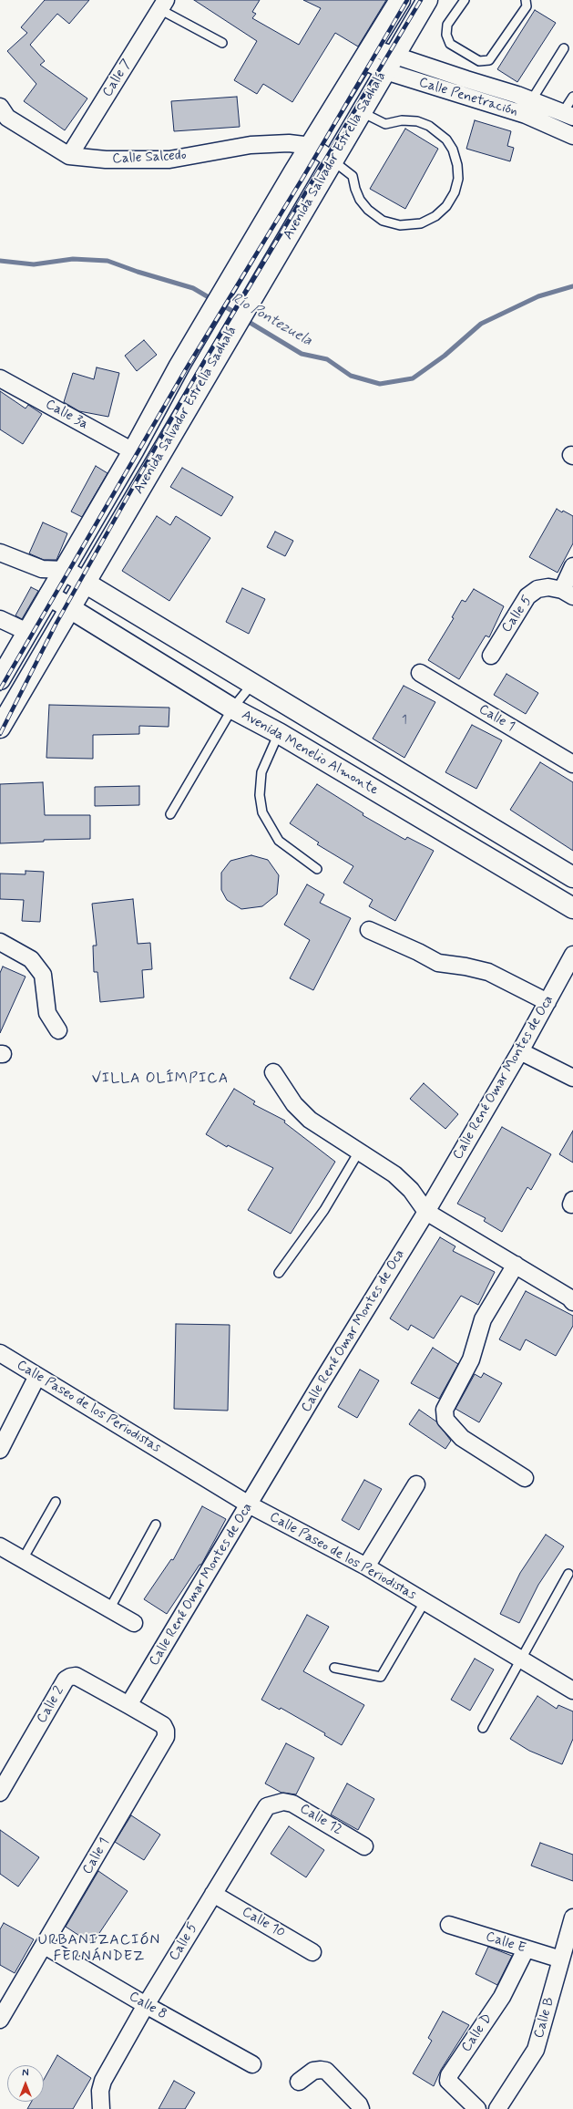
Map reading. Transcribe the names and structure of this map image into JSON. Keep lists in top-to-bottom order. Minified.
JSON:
{"streets":{"main road":["Avenida Salvador Estrella Sadhalá","Avenida Menelio Almonte"],"street":["Calle 7","Calle Penetración","Calle Salcedo","Calle 3a","Calle 5","Calle 1","Calle René Omar Montes de Oca","Calle Paseo de los Periodistas","Calle 2","Calle 12","Calle 10","Calle E","Calle 8","Calle B","Calle D"]},"crossings":[["Calle 7","Calle Salcedo"],["Calle Penetración","Avenida Salvador Estrella Sadhalá"],["Avenida Salvador Estrella Sadhalá","Calle Salcedo"],["Avenida Salvador Estrella Sadhalá","Calle 3a"],["Avenida Salvador Estrella Sadhalá","Avenida Menelio Almonte"],["Calle 5","Calle 12"],["Calle 5","Calle 10"],["Calle 5","Calle 8"],["Calle 1","Calle René Omar Montes de Oca"],["Calle 1","Calle 2"],["Calle 1","Calle 8"],["Calle René Omar Montes de Oca","Calle Paseo de los Periodistas"],["Calle René Omar Montes de Oca","Calle 2"],["Calle E","Calle B"],["Calle E","Calle D"]],"districts":["VILLA OLÍMPICA","URBANIZACIÓN FERNÁNDEZ"],"water":["Río Pontezuela"],"house_numbers":["1"],"north":"top"}
